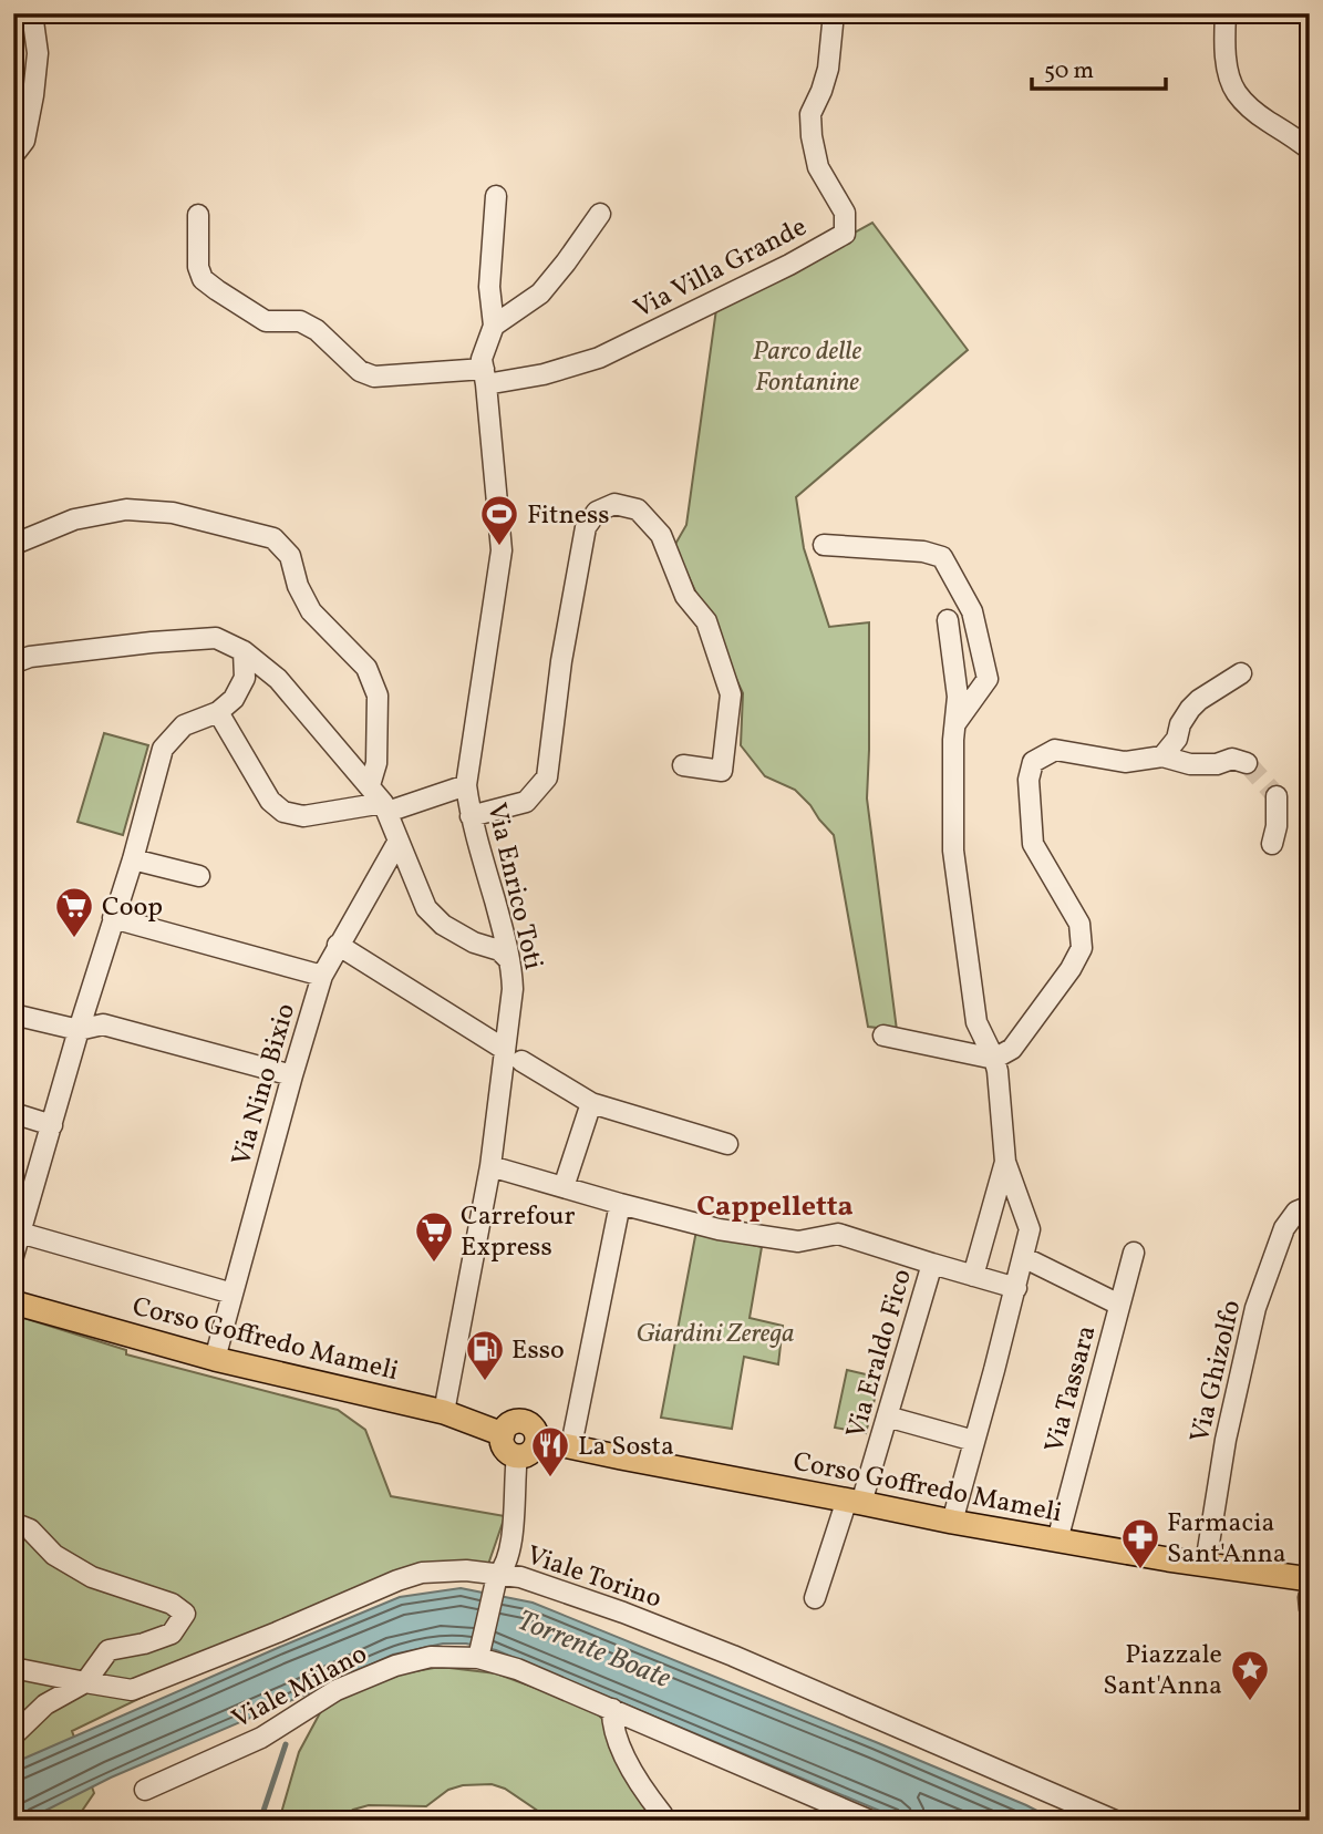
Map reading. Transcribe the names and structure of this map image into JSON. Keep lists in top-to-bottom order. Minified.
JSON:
{"streets":{"main road":["Corso Goffredo Mameli"],"street":["Via Villa Grande","Via Enrico Toti","Via Nino Bixio","Via Eraldo Fico","Via Ghizolfo","Via Tassara","Viale Torino","Viale Milano"]},"crossings":[["Via Villa Grande","Via Enrico Toti"],["Via Enrico Toti","Corso Goffredo Mameli"],["Via Nino Bixio","Corso Goffredo Mameli"],["Corso Goffredo Mameli","Via Eraldo Fico"],["Corso Goffredo Mameli","Via Ghizolfo"],["Corso Goffredo Mameli","Via Tassara"]],"districts":["Cappelletta"],"water":["Torrente Boate"],"parks":["Parco delle Fontanine","Giardini Zerega"],"places":{"sports":["Fitness"],"supermarket":["Coop","Carrefour Express"],"fuel station":["Esso"],"restaurant":["La Sosta"],"pharmacy":["Farmacia Sant'Anna"],"place":["Piazzale Sant'Anna"]},"scale_bar":"50 m"}
